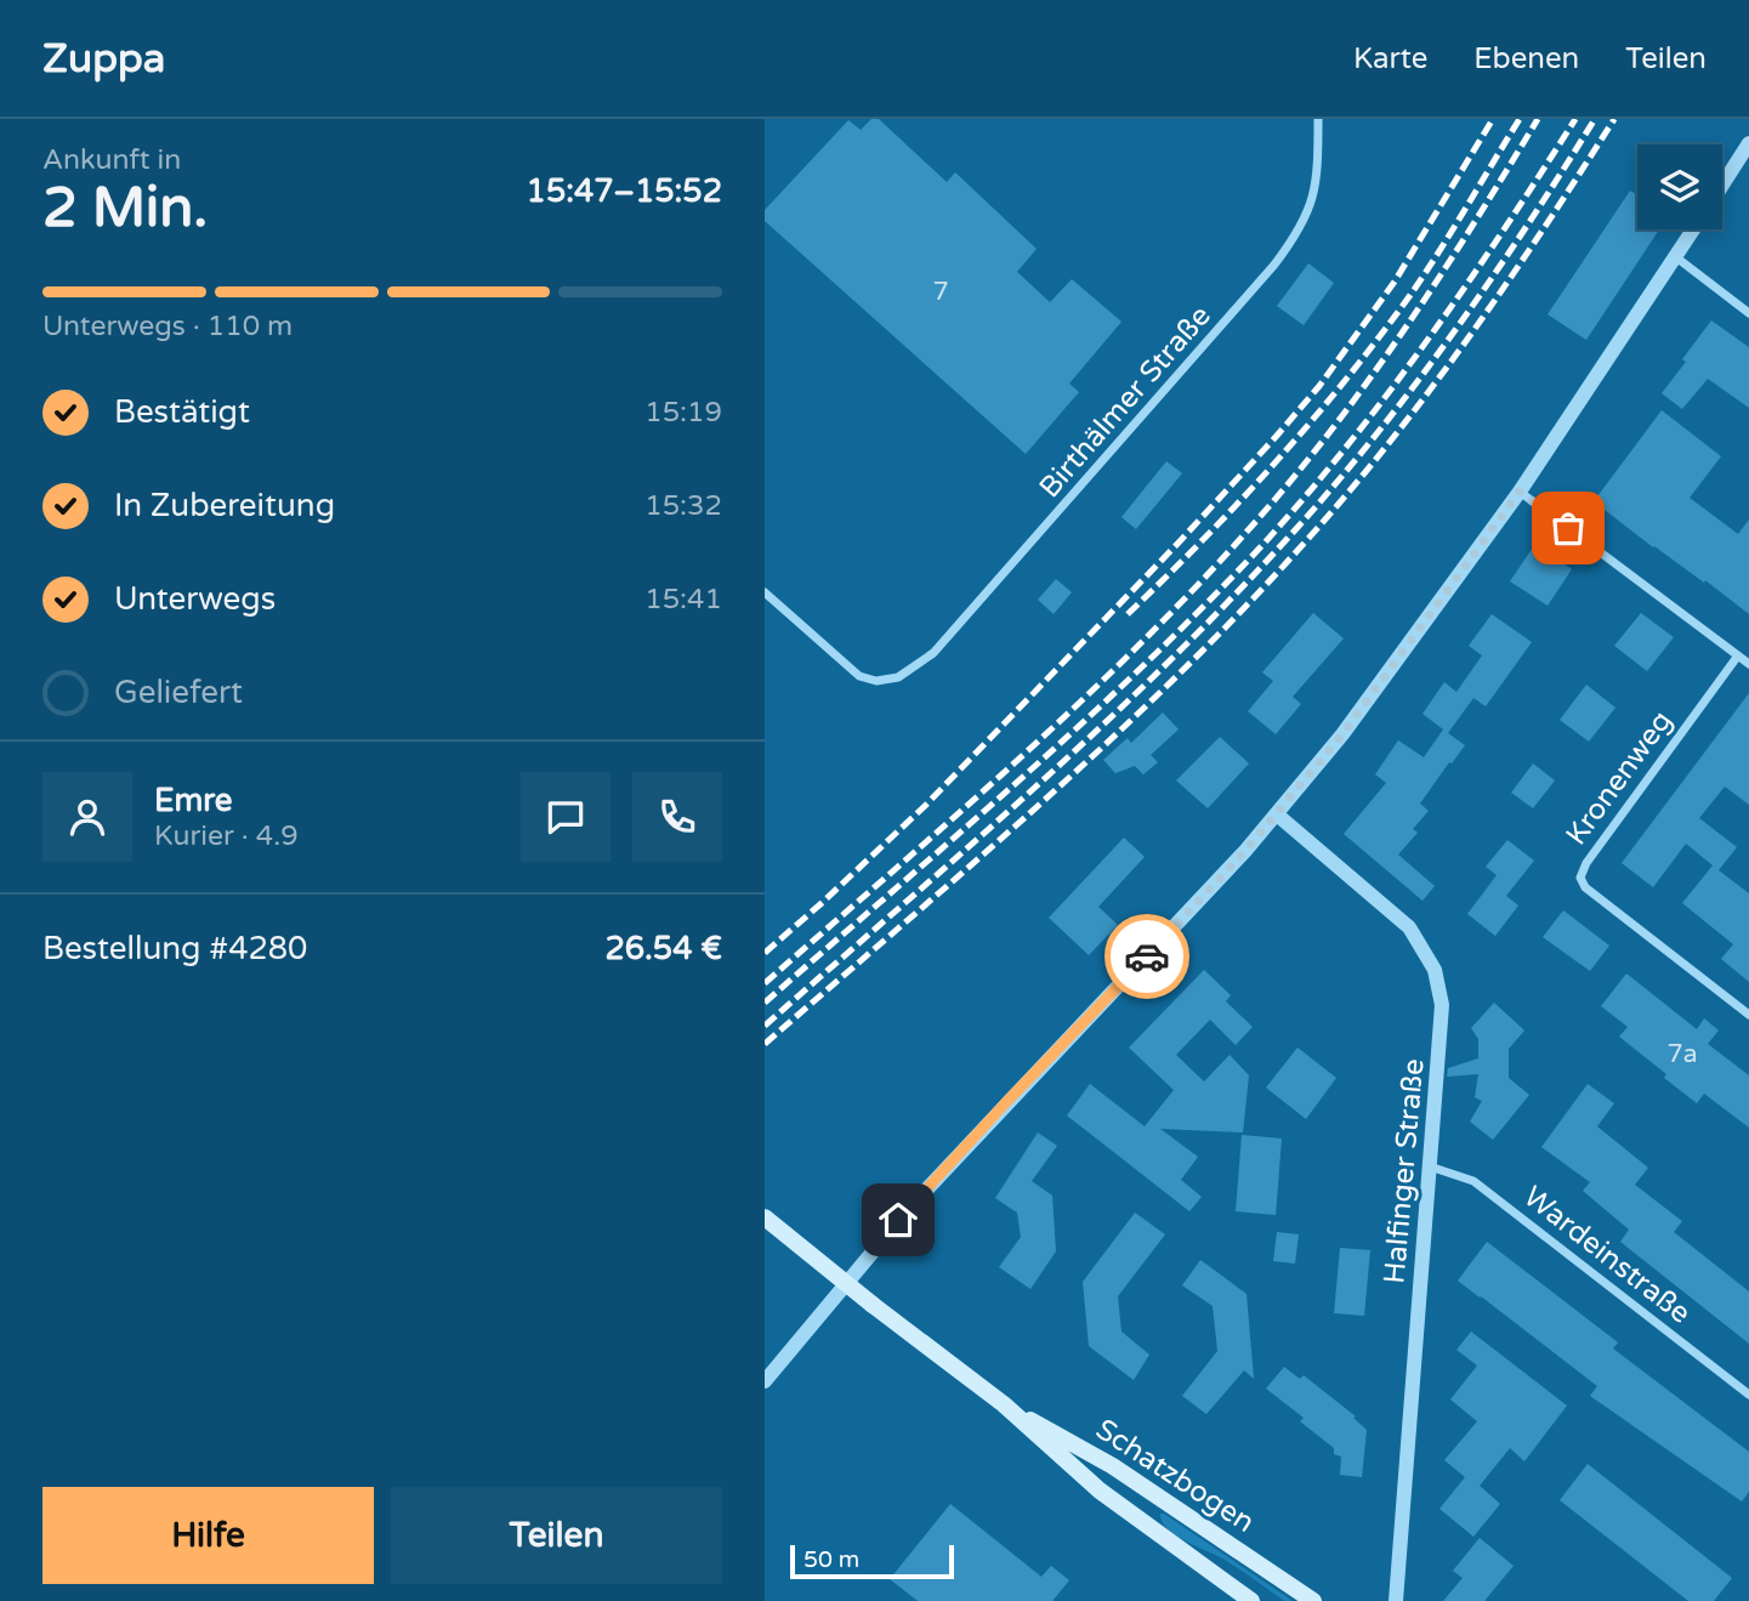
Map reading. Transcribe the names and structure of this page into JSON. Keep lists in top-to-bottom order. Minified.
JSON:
{"streets":{"main road":["Schatzbogen"],"street":["Birthälmer Straße","Kronenweg","Halfinger Straße","Wardeinstraße"]},"crossings":[["Halfinger Straße","Wardeinstraße"]],"house_numbers":["7","7a"],"scale_bar":"50 m","page":{"header":"Zuppa","nav":["Karte","Ebenen","Teilen"],"heading":["2 Min.","Ankunft in","15:47–15:52"],"panel":["Emre","Kurier · 4.9","Bestellung #4280","26.54 €"],"bar":"Unterwegs · 110 m","list":[["Bestätigt","15:19"],["In Zubereitung","15:32"],["Unterwegs","15:41"],"Geliefert"],"buttons":["Hilfe","Teilen"],"scale":"50 m"}}
